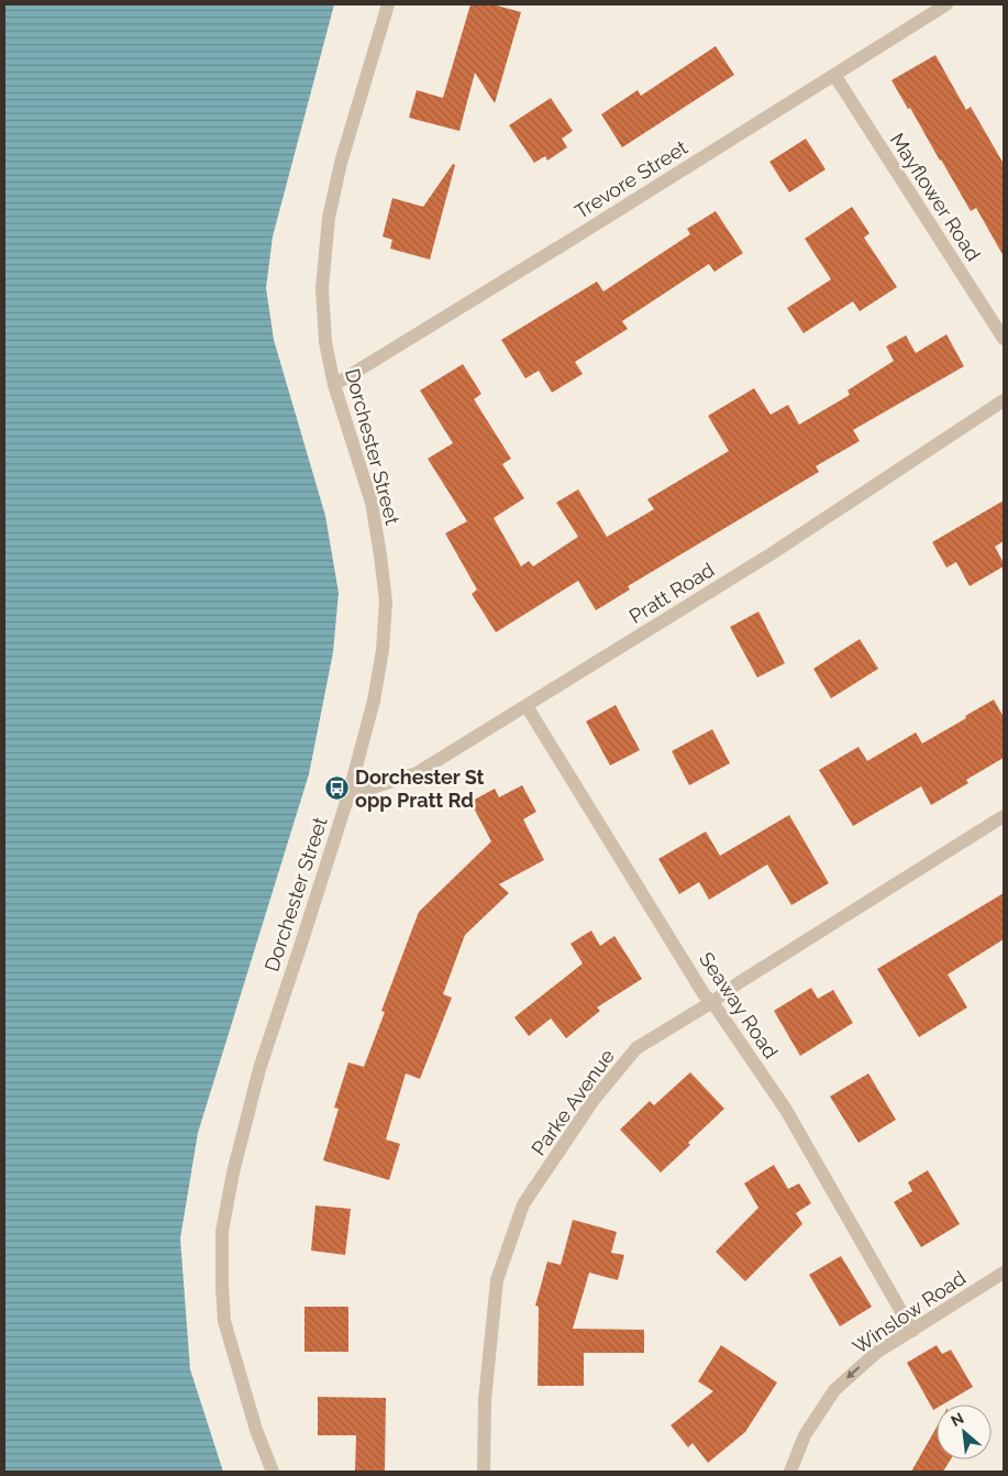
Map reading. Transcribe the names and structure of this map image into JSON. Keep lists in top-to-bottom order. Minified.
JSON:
{"streets":{"street":["Trevore Street","Mayflower Road","Dorchester Street","Pratt Road","Seaway Road","Parke Avenue","Winslow Road"]},"crossings":[["Trevore Street","Mayflower Road"],["Trevore Street","Dorchester Street"],["Dorchester Street","Pratt Road"],["Pratt Road","Seaway Road"],["Seaway Road","Parke Avenue"],["Seaway Road","Winslow Road"]],"one_way":["Winslow Road"],"places":{"bus stop":["Dorchester St opp Pratt Rd"]},"north":"top left"}
